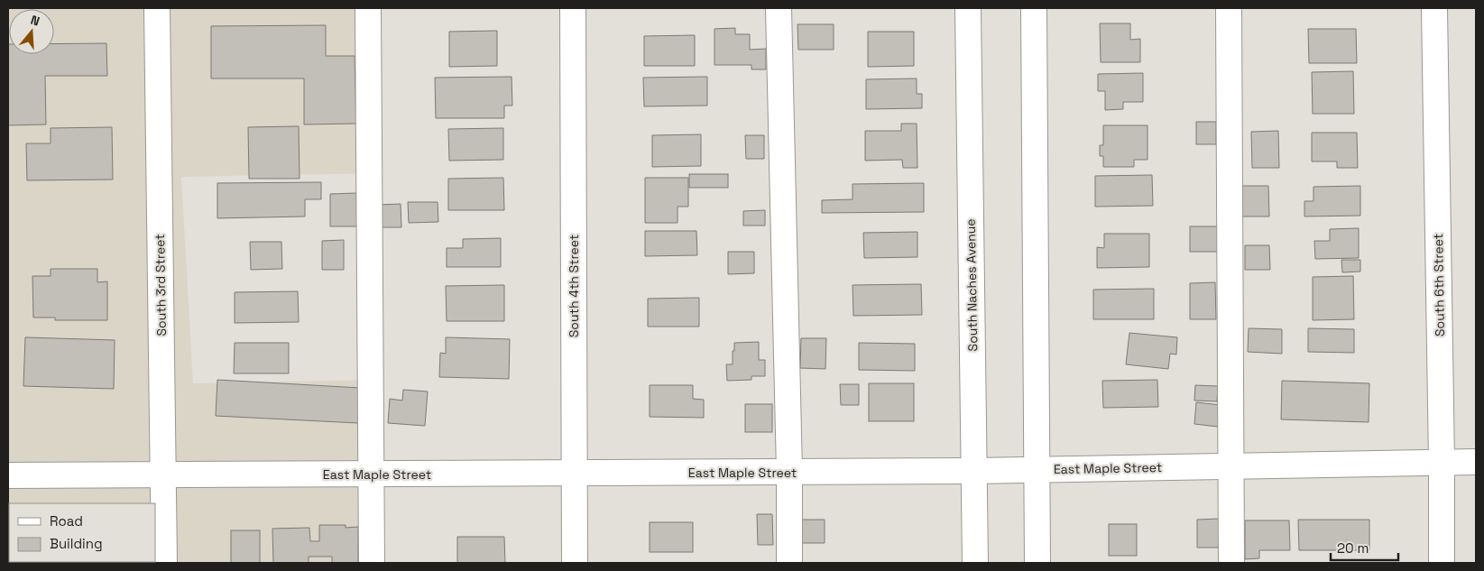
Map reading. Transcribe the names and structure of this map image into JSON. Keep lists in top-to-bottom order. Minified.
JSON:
{"streets":{"street":["South 3rd Street","South Naches Avenue","South 6th Street","South 4th Street","East Maple Street"]},"crossings":[["South 3rd Street","East Maple Street"],["South Naches Avenue","East Maple Street"],["South 6th Street","East Maple Street"],["South 4th Street","East Maple Street"]],"legend":["Road","Building"],"scale_bar":"20 m","north":"top"}
